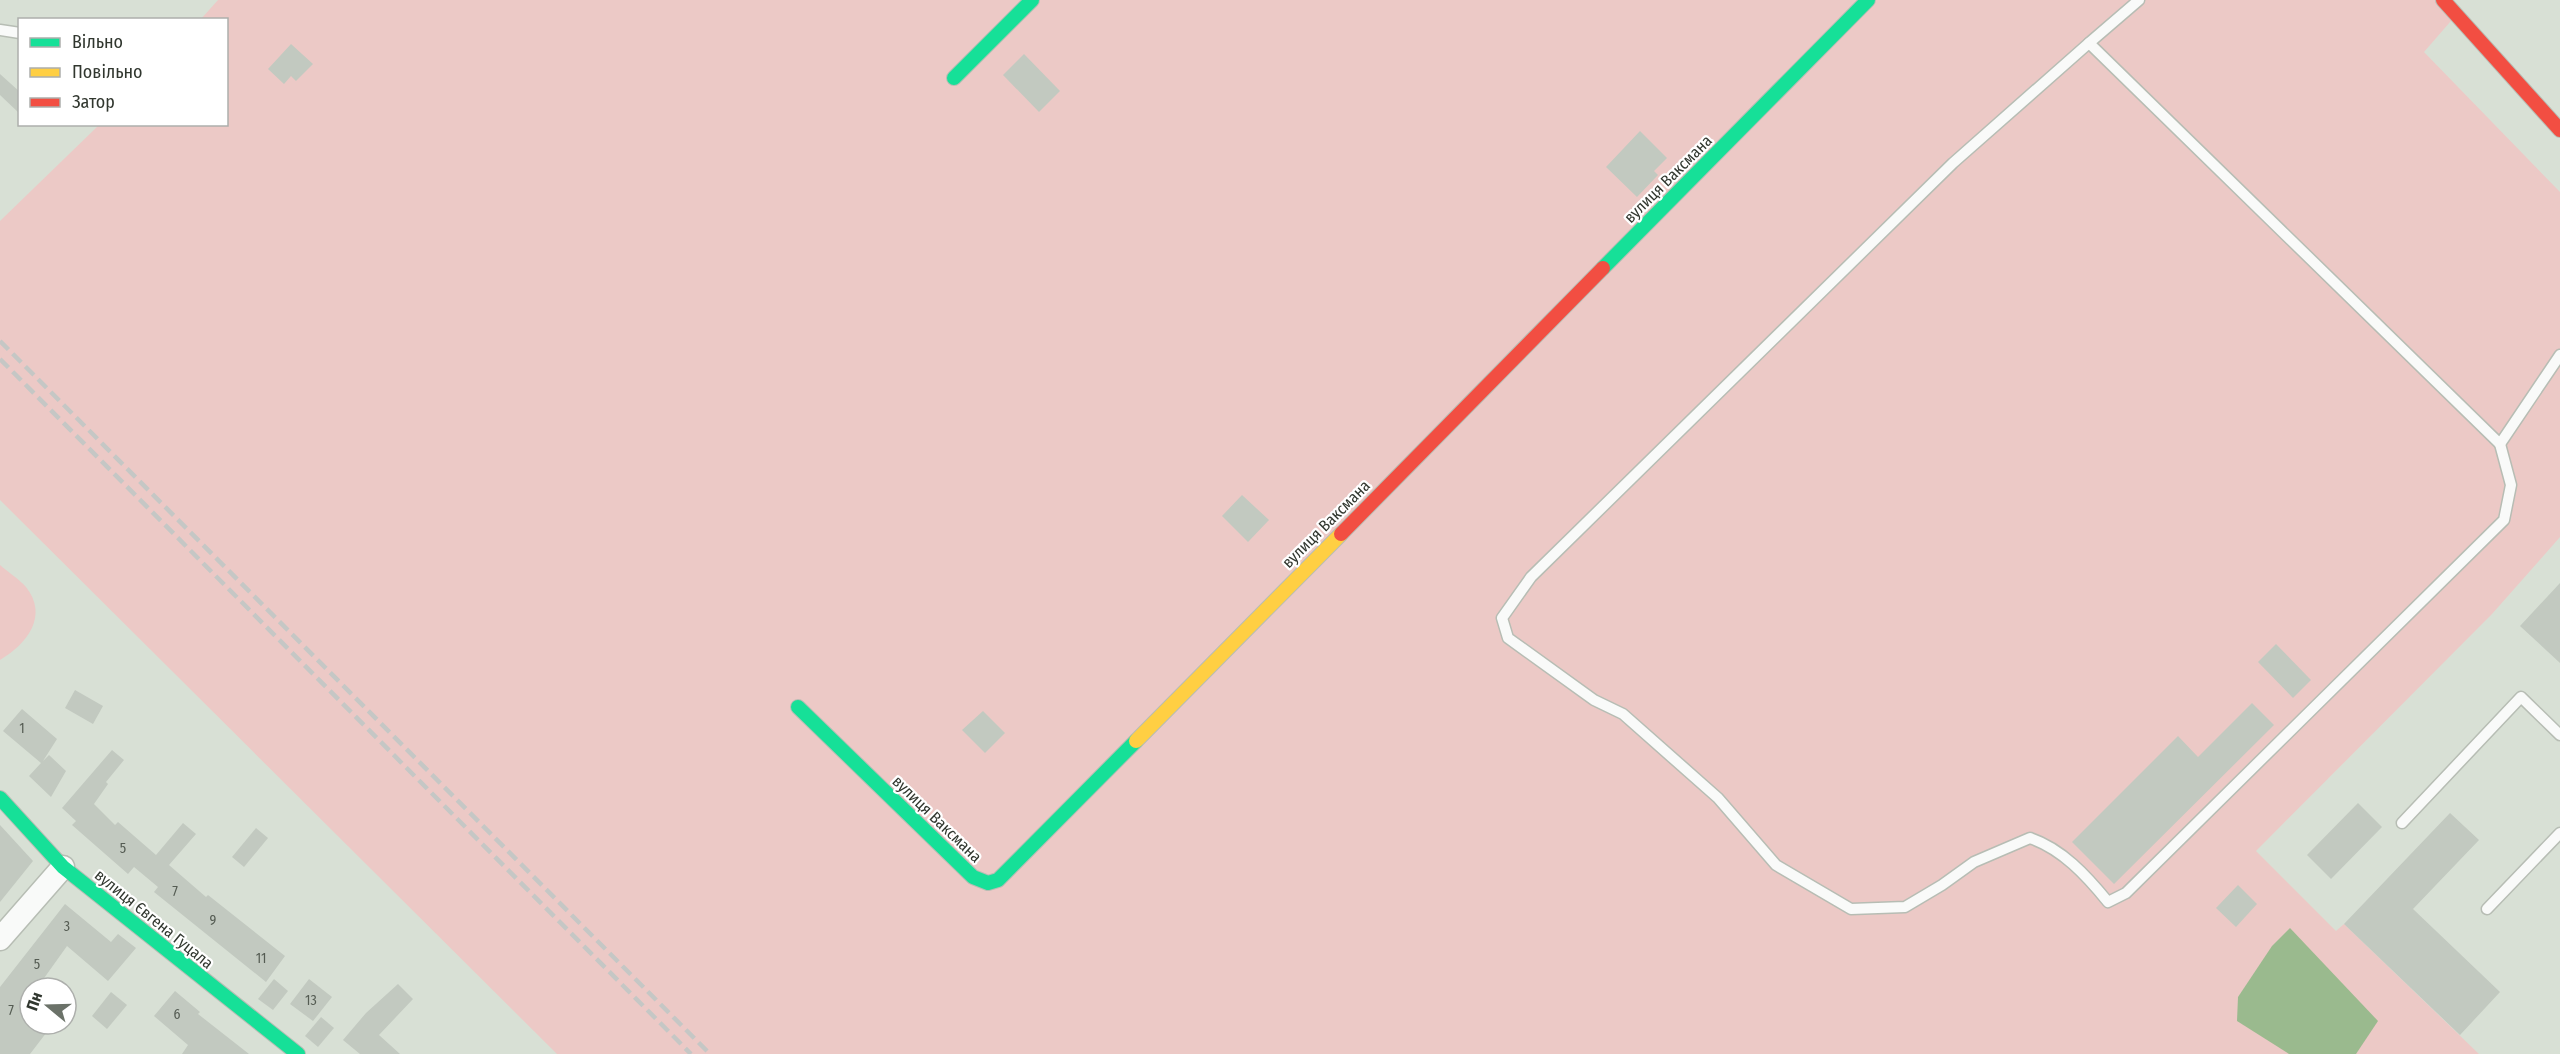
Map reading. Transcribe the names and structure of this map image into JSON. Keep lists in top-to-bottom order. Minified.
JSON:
{"streets":{"street":["вулиця Ваксмана","вулиця Євгена Гуцала"]},"house_numbers":["1","5","7","9","3","11","5","13","7","6"],"legend":["Вільно","Повільно","Затор"],"north":"left"}
